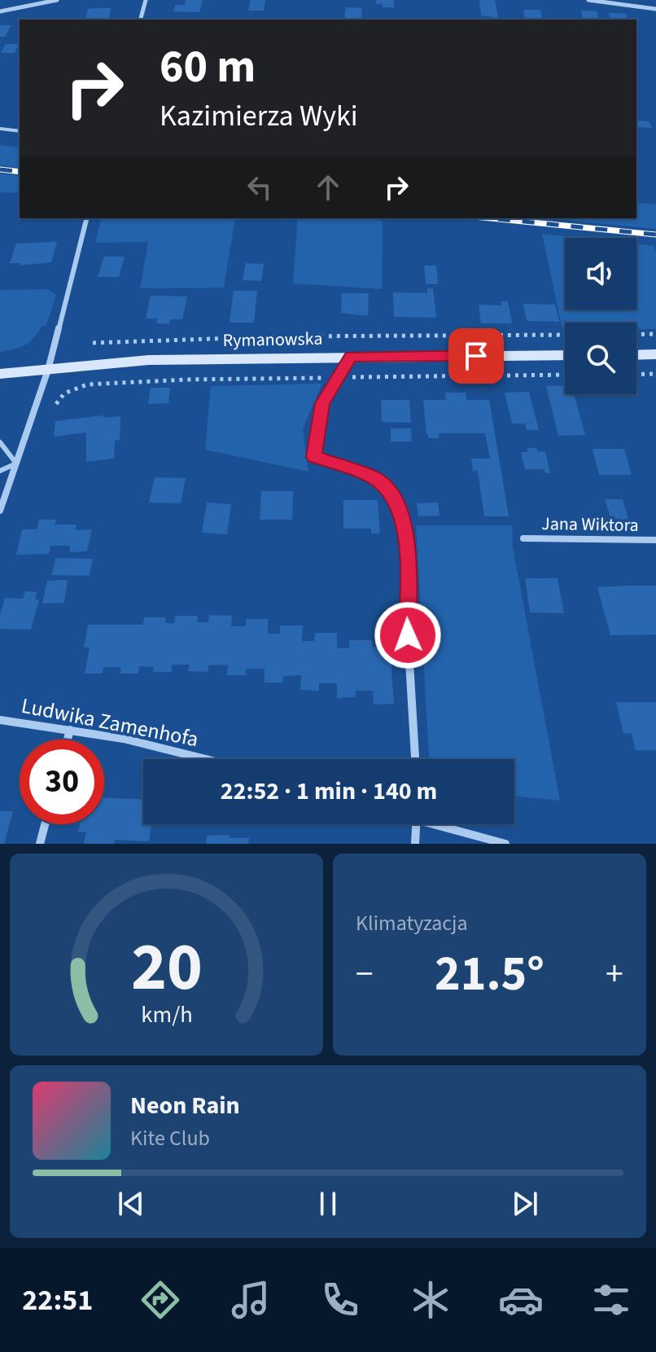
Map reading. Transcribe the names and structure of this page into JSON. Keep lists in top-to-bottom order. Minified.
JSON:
{"streets":{"main road":["Rymanowska"],"street":["Jana Wiktora","Ludwika Zamenhofa"]},"page":{"turn":["60 m","Kazimierza Wyki"],"limit":"30","trip":"22:52 · 1 min · 140 m","tile":"Klimatyzacja","heat":["−","21.5°","+"],"song":["Neon Rain","Kite Club"],"tabs":"22:51","gauge":["20","km/h"]}}
